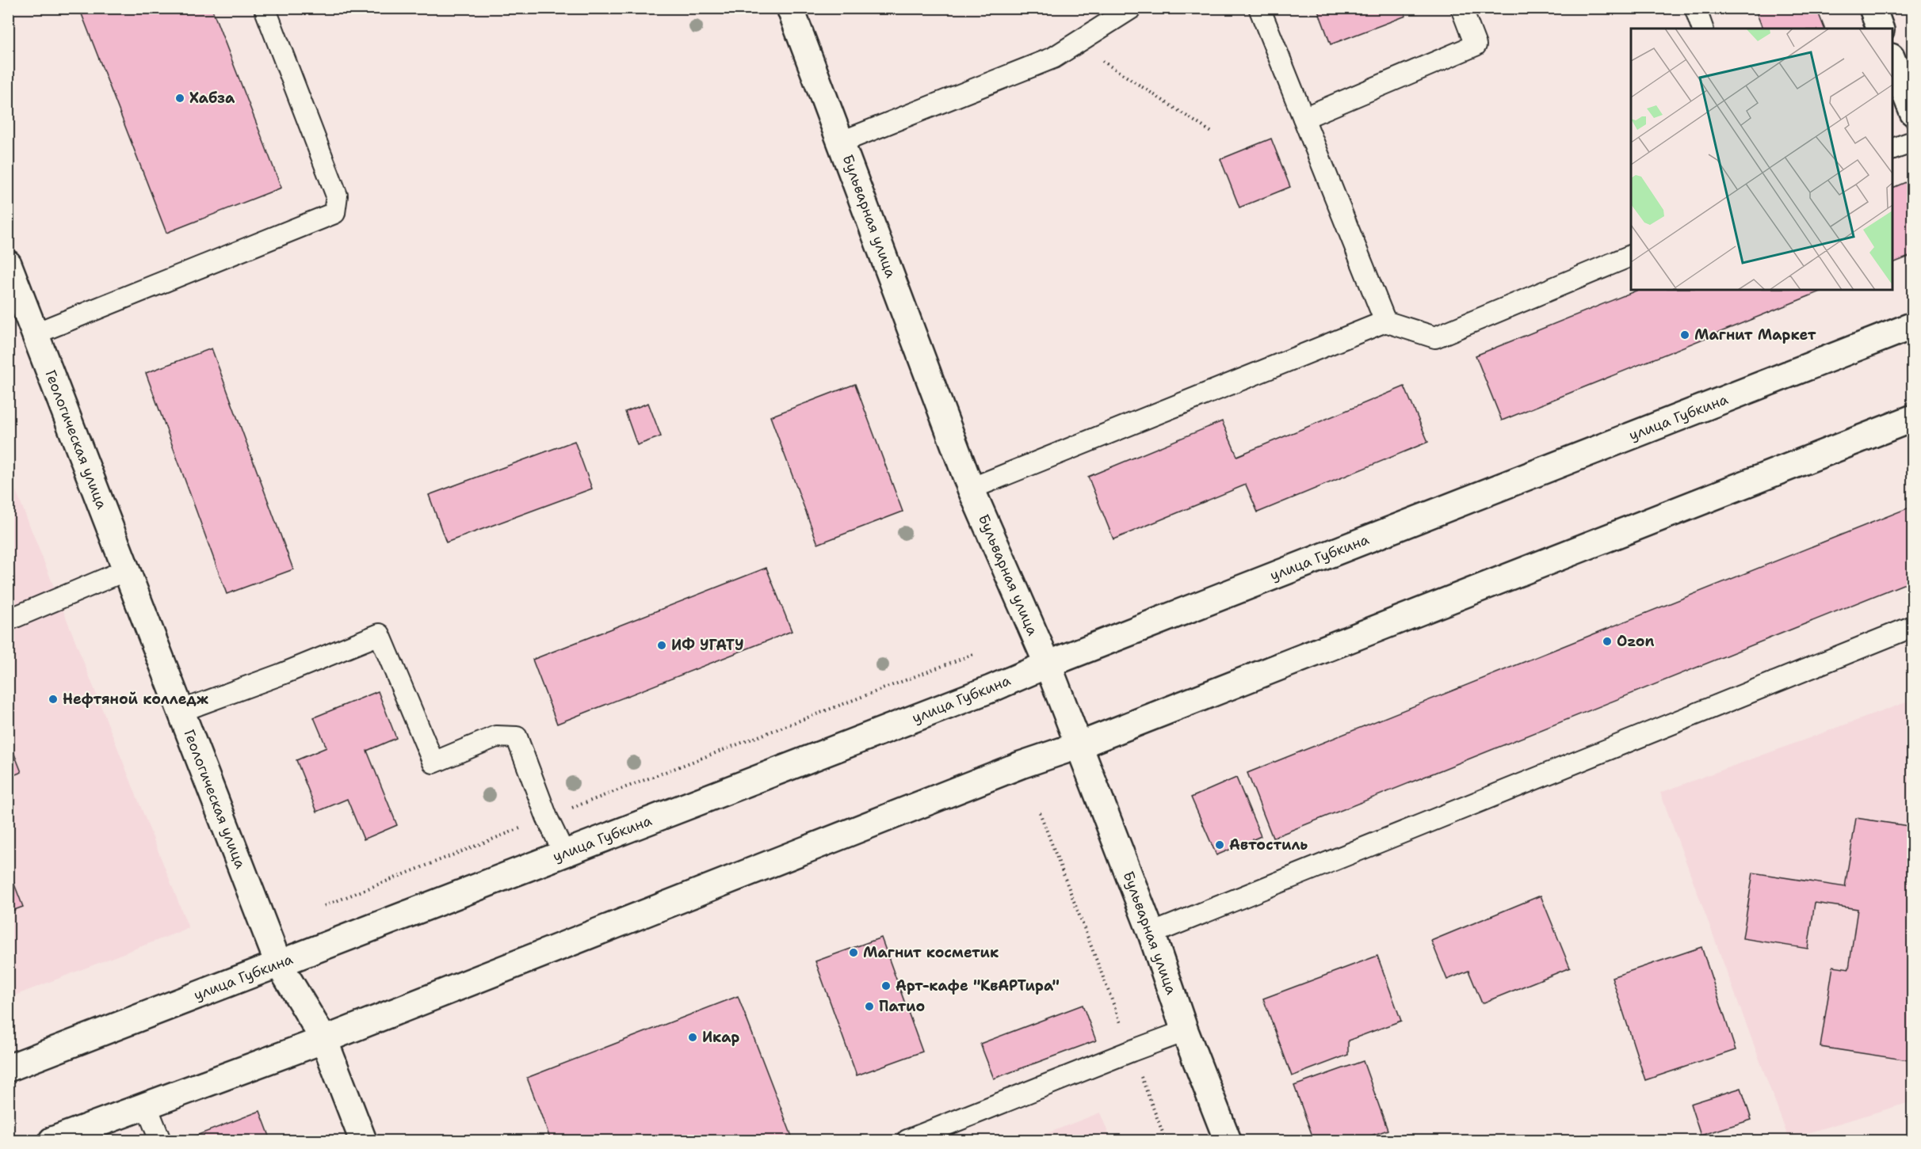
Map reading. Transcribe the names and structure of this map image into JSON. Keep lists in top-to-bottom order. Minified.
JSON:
{"streets":{"street":["Бульварная улица","улица Губкина","Геологическая улица"]},"crossings":[["Бульварная улица","улица Губкина"],["улица Губкина","Геологическая улица"]],"places":["Хабза","Магнит Маркет","Ozon","ИФ УГАТУ","Нефтяной колледж","Автостиль","Магнит косметик","Арт-кафе \"КвАРТира\"","Патио","Икар"]}
